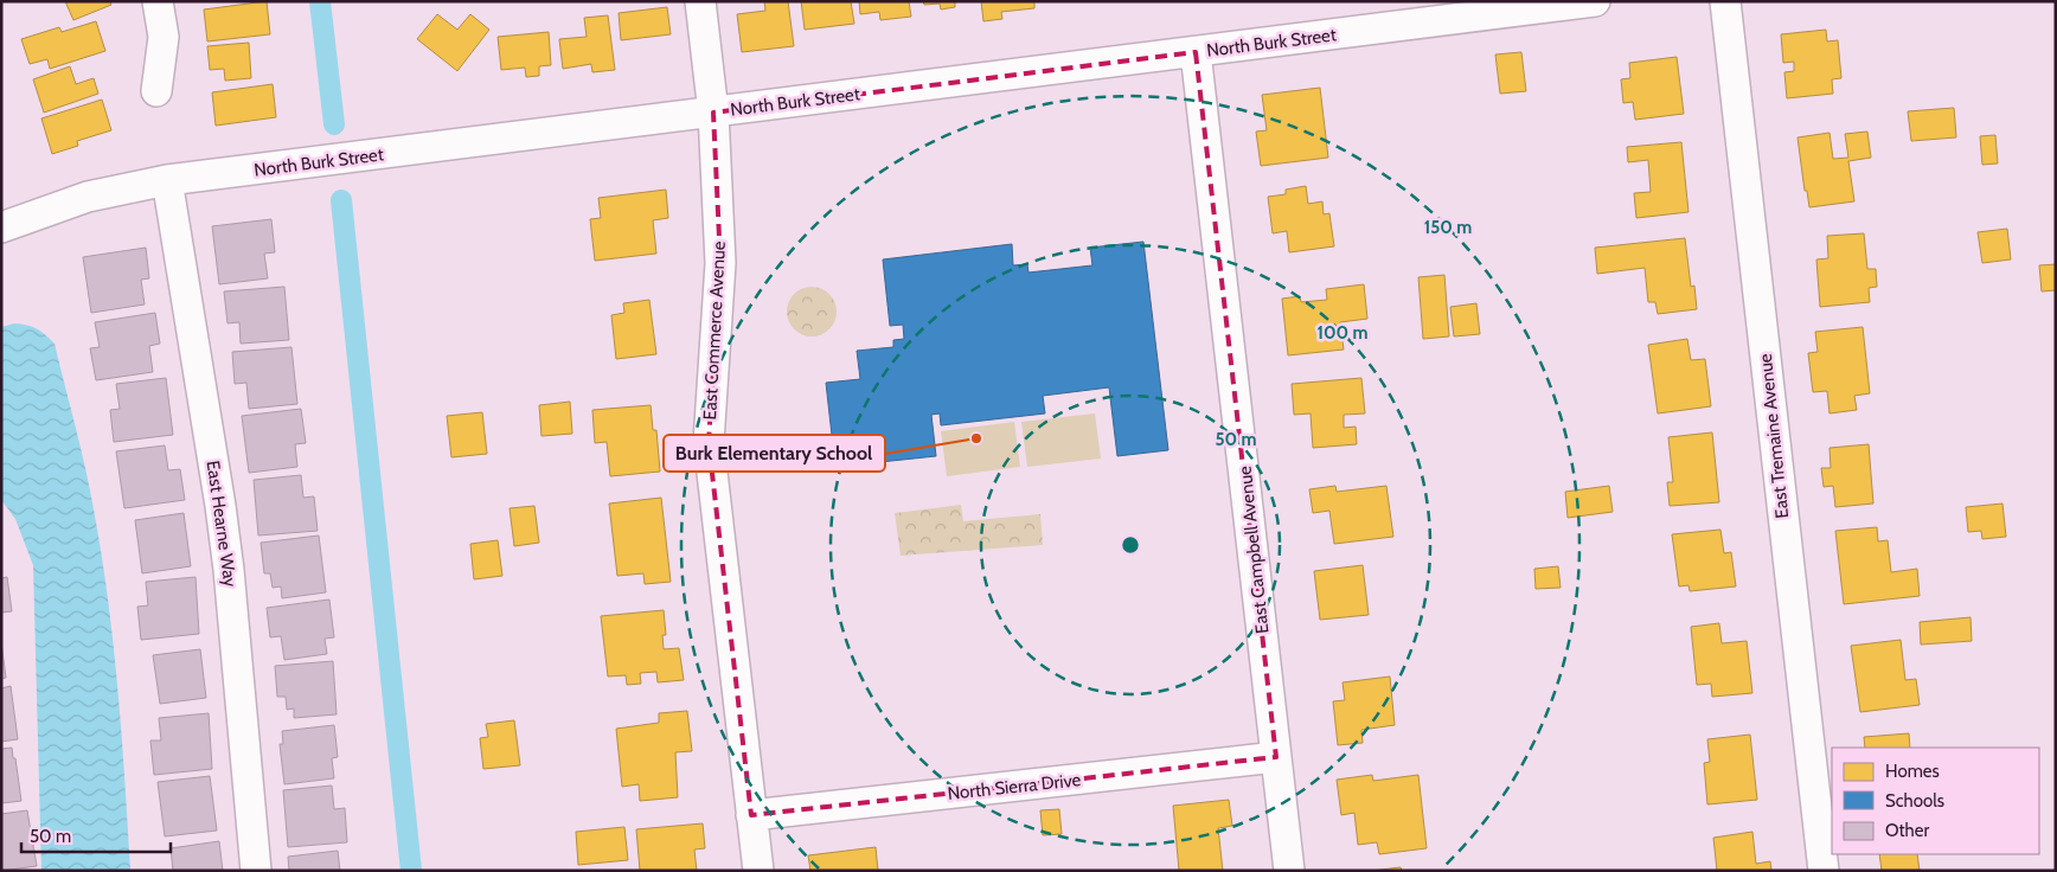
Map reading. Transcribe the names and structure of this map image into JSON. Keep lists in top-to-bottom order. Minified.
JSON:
{"streets":{"street":["North Burk Street","East Commerce Avenue","East Tremaine Avenue","East Hearne Way","East Campbell Avenue","North Sierra Drive"]},"crossings":[["North Burk Street","East Commerce Avenue"],["North Burk Street","East Hearne Way"],["North Burk Street","East Campbell Avenue"],["East Commerce Avenue","North Sierra Drive"],["East Campbell Avenue","North Sierra Drive"]],"places":["Burk Elementary School"],"legend":["Homes","Schools","Other"],"scale_bar":"50 m","rings":["150 m","100 m","50 m"]}
